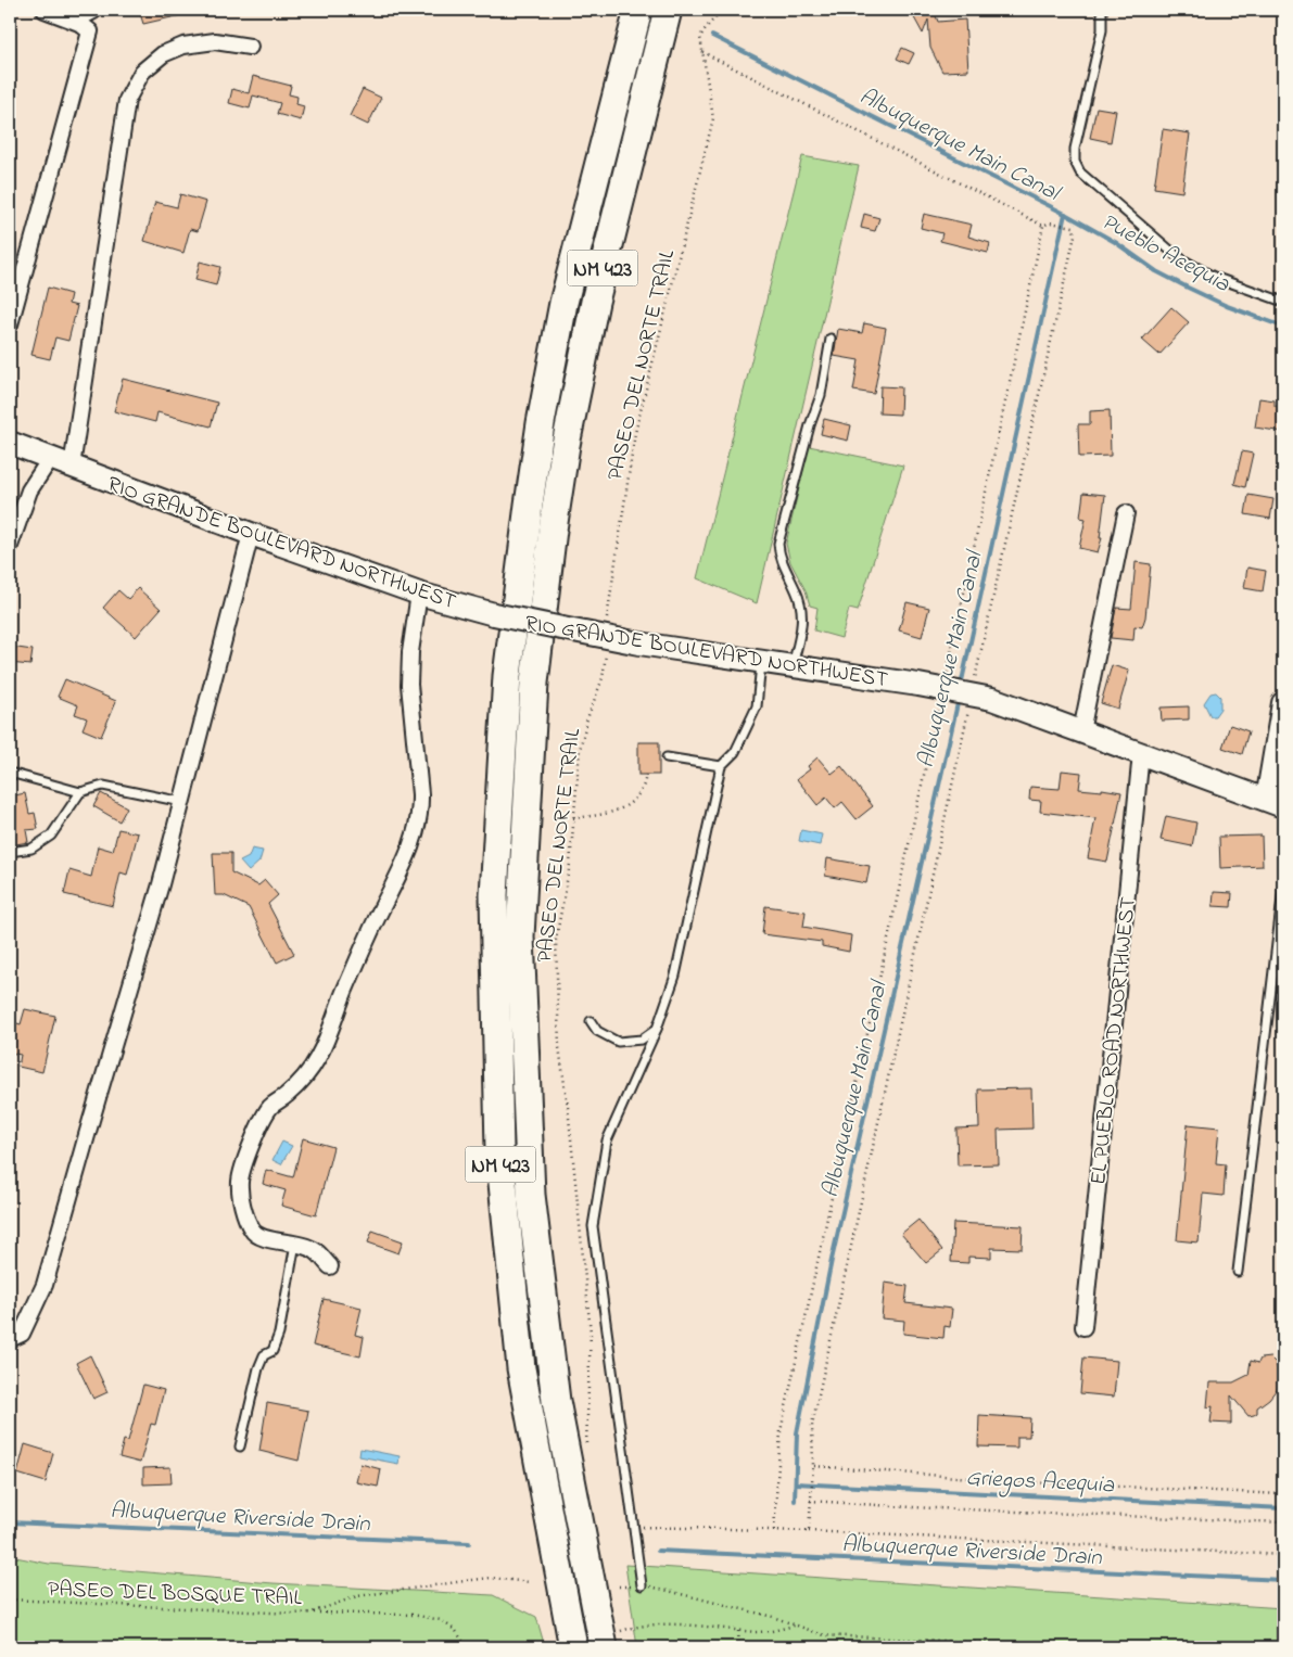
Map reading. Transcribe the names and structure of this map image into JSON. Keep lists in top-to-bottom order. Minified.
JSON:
{"streets":{"highway":["NM 423"],"street":["RIO GRANDE BOULEVARD NORTHWEST","EL PUEBLO ROAD NORTHWEST"],"path":["PASEO DEL NORTE TRAIL","PASEO DEL BOSQUE TRAIL"]},"crossings":[["PASEO DEL NORTE TRAIL","RIO GRANDE BOULEVARD NORTHWEST"],["RIO GRANDE BOULEVARD NORTHWEST","EL PUEBLO ROAD NORTHWEST"]],"water":["Albuquerque Main Canal","Pueblo Acequia","Griegos Acequia","Albuquerque Riverside Drain"]}
